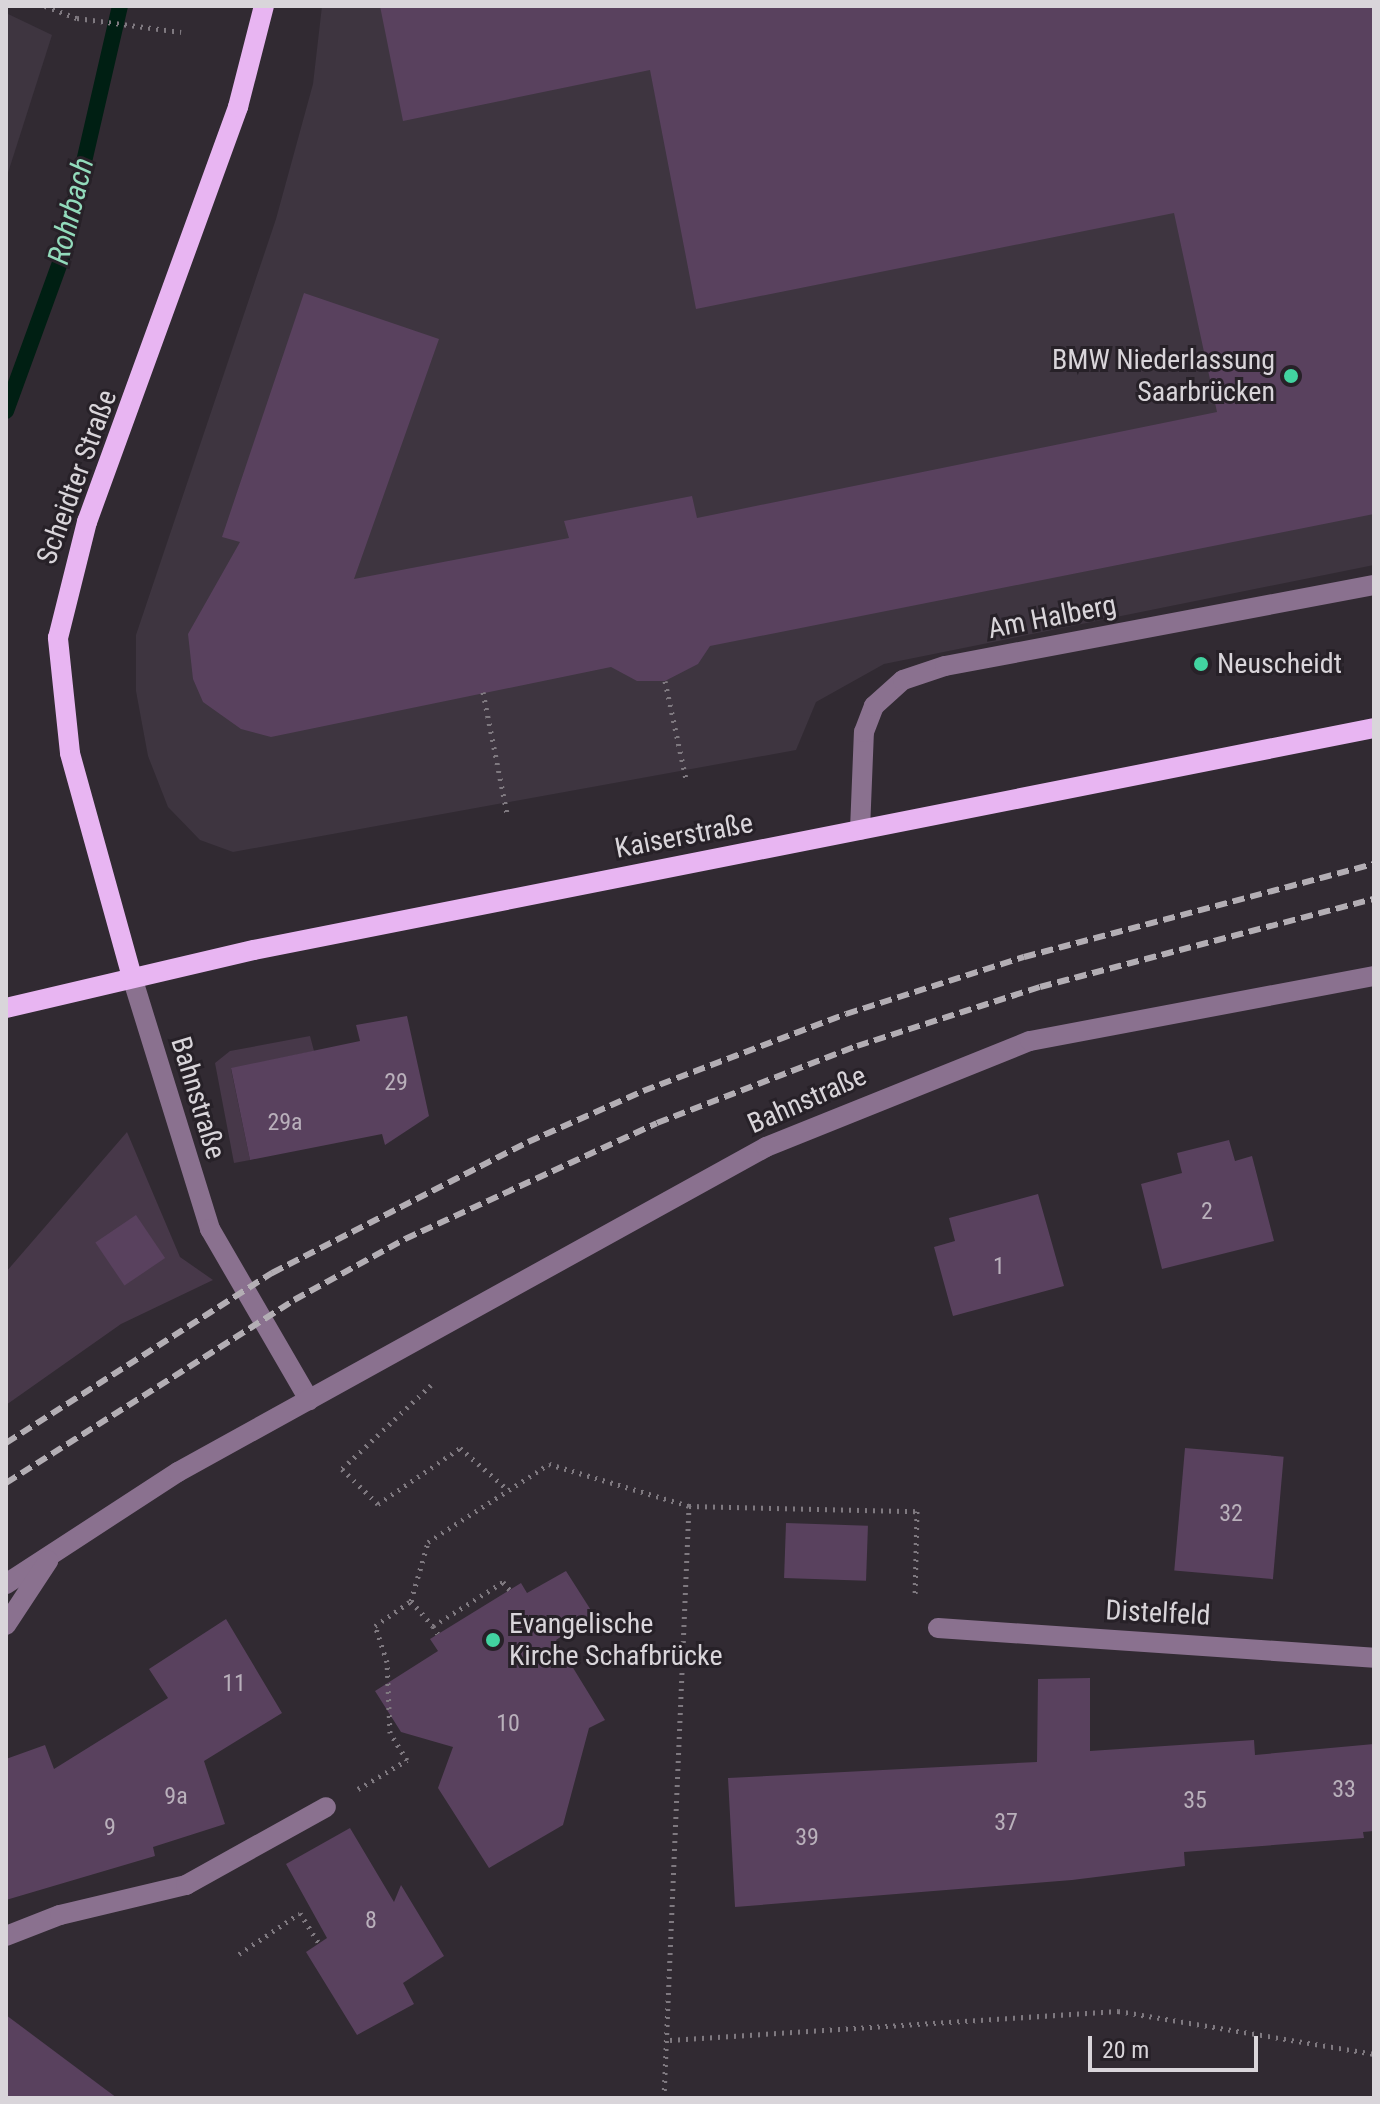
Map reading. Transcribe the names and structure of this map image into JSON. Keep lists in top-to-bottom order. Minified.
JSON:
{"streets":{"main road":["Scheidter Straße","Kaiserstraße"],"street":["Am Halberg","Bahnstraße","Distelfeld"]},"crossings":[["Scheidter Straße","Kaiserstraße"],["Scheidter Straße","Bahnstraße"],["Am Halberg","Kaiserstraße"],["Kaiserstraße","Bahnstraße"]],"water":["Rohrbach"],"places":["BMW Niederlassung Saarbrücken","Neuscheidt","Evangelische Kirche Schafbrücke"],"house_numbers":["29","29a","2","1","32","11","10","33","9a","35","37","9","39","8"],"scale_bar":"20 m"}
